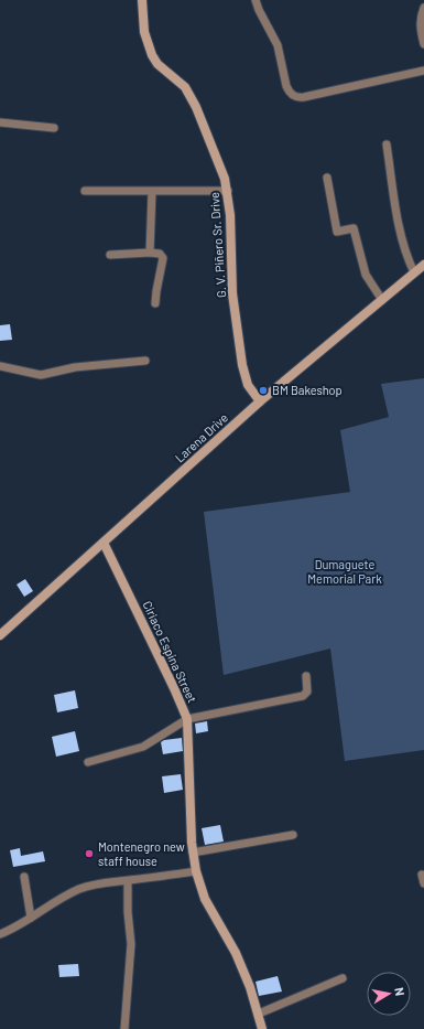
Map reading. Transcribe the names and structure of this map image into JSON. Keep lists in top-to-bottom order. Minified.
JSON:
{"streets":{"street":["G. V. Piñero Sr. Drive","Larena Drive","Ciriaco Espina Street"]},"crossings":[["G. V. Piñero Sr. Drive","Larena Drive"],["Larena Drive","Ciriaco Espina Street"]],"parks":["Dumaguete Memorial Park"],"places":["BM Bakeshop","Montenegro new staff house"],"north":"right"}
